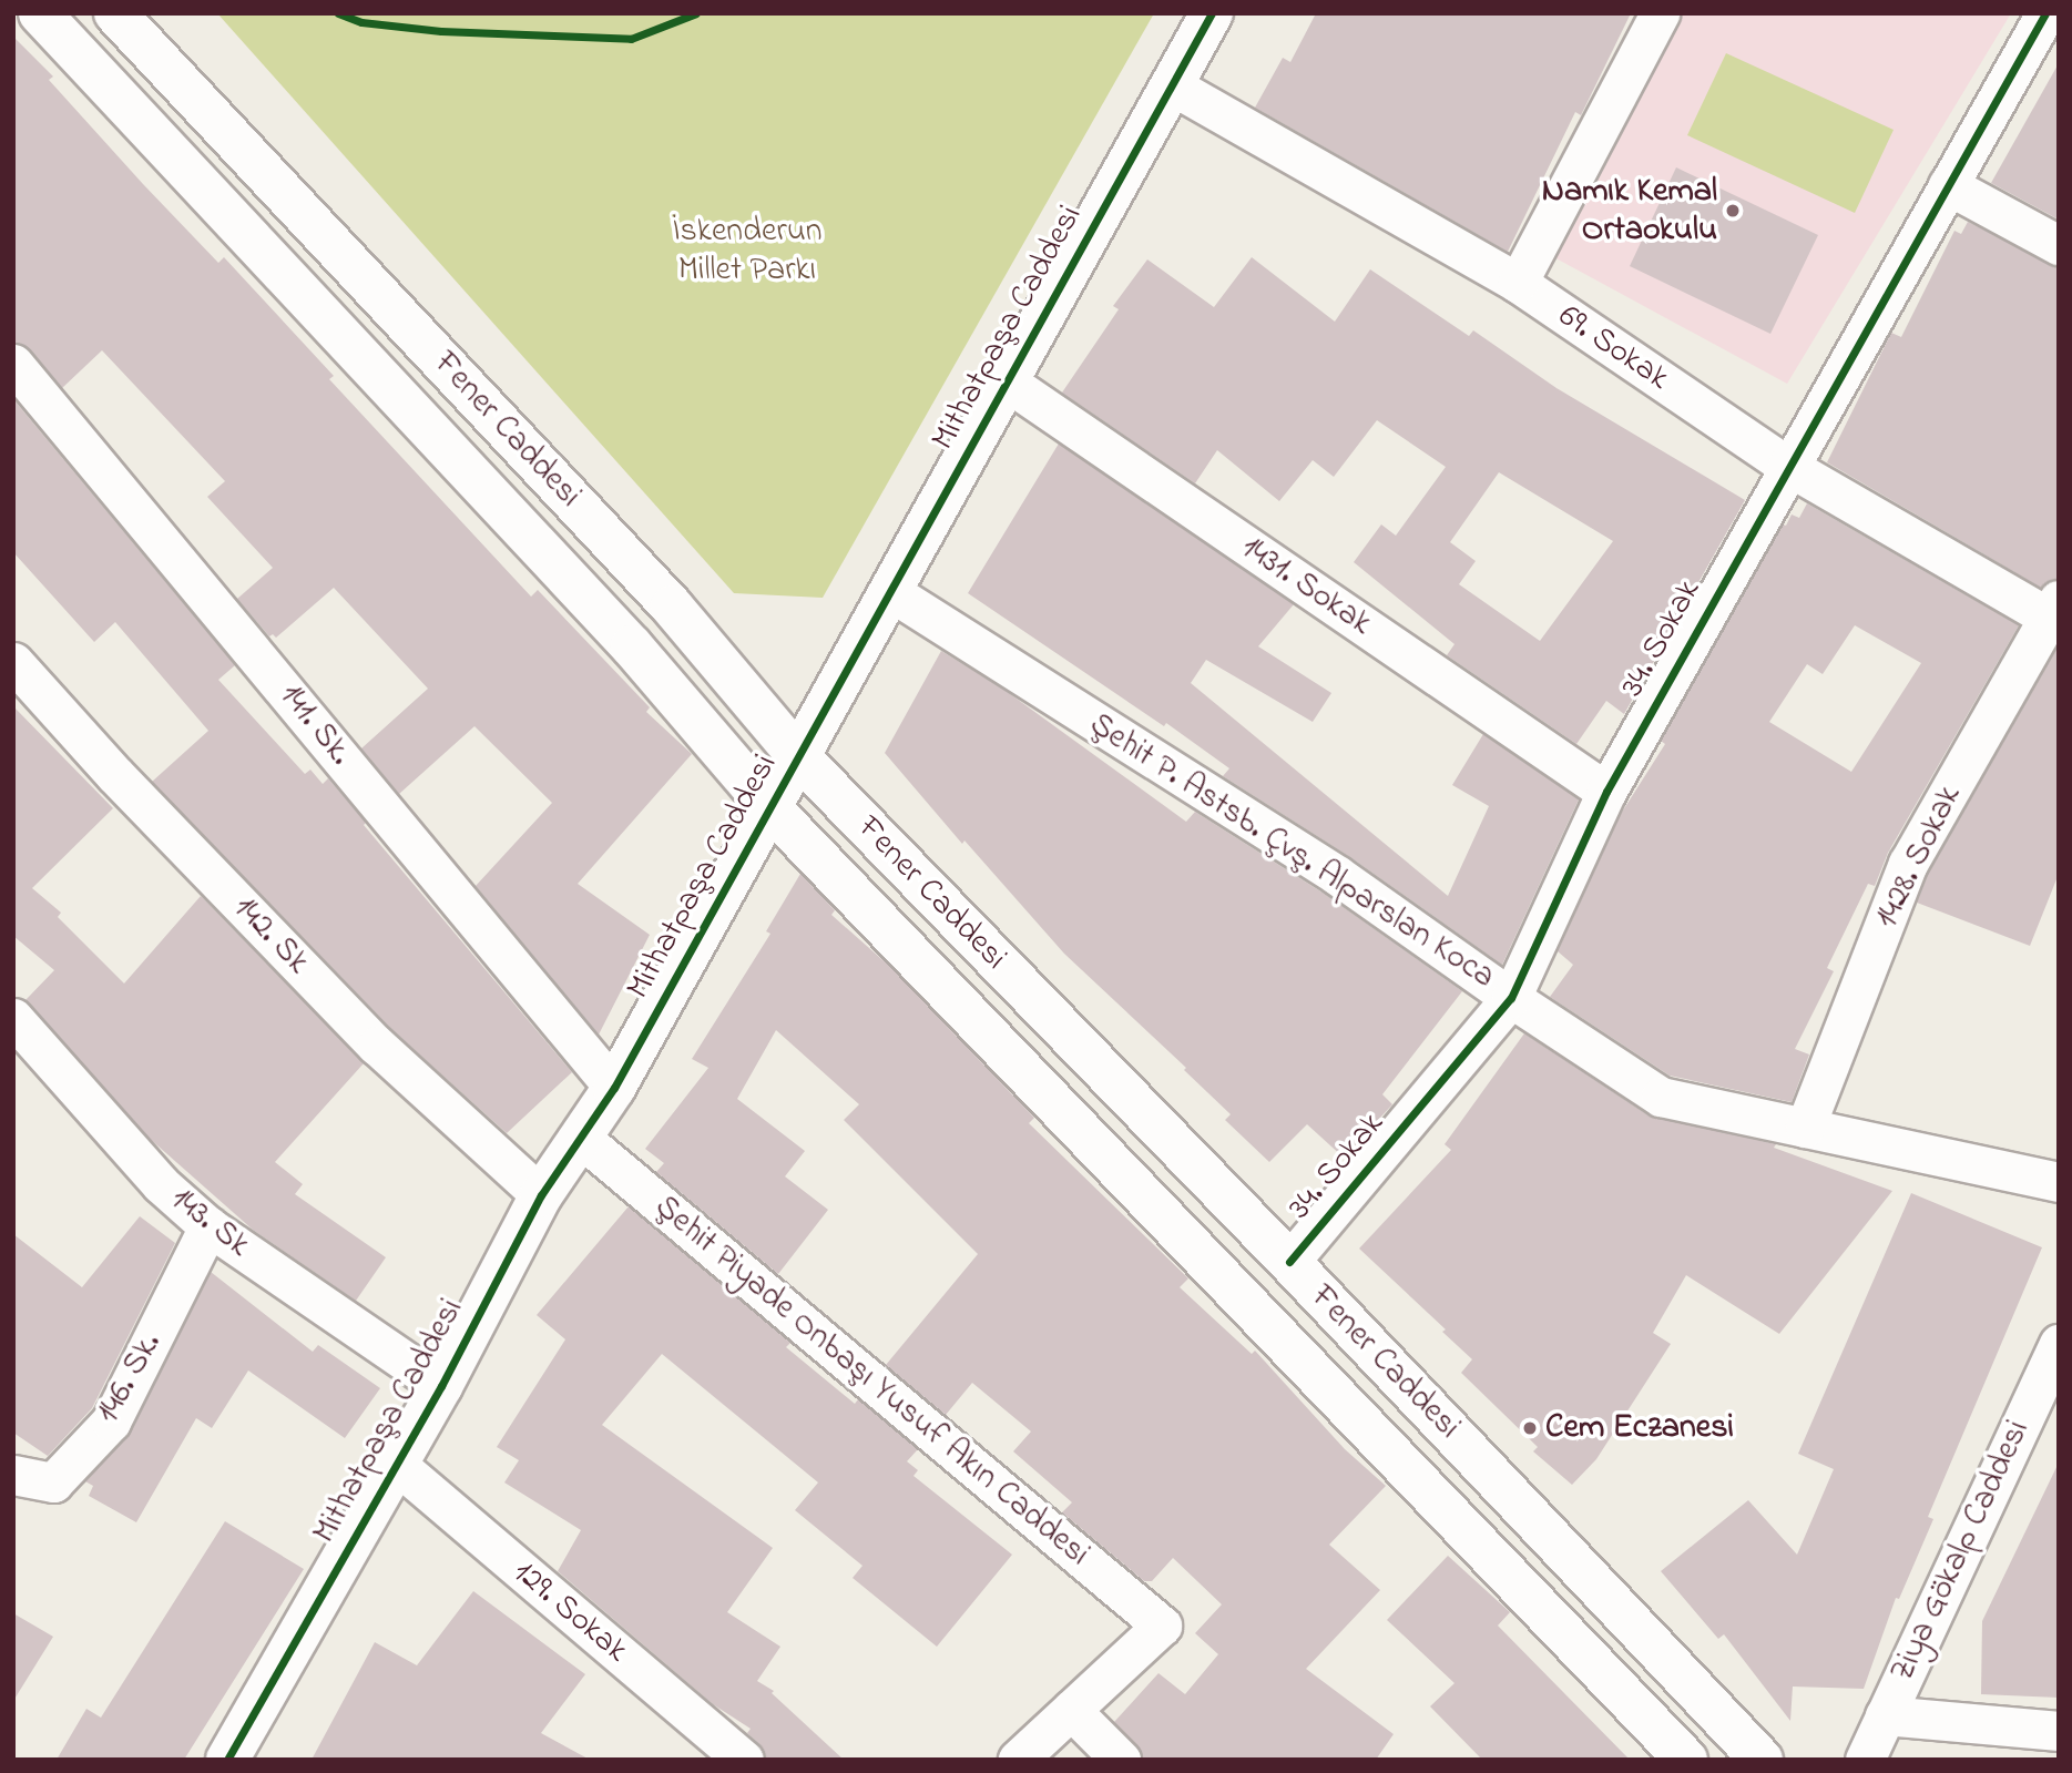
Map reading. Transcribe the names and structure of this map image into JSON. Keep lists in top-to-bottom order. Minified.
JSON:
{"streets":{"main road":["Mithatpaşa Caddesi","Fener Caddesi"],"street":["69. Sokak","1431. Sokak","34. Sokak","141. Sk.","Şehit P. Astsb. Çvş. Alparslan Koca","1428. Sokak","142. Sk","143. Sk","146. Sk.","Şehit Piyade Onbaşı Yusuf Akın Caddesi","Ziya Gökalp Caddesi","129. Sokak"]},"crossings":[["Mithatpaşa Caddesi","69. Sokak"],["Mithatpaşa Caddesi","Fener Caddesi"],["Mithatpaşa Caddesi","1431. Sokak"],["Mithatpaşa Caddesi","141. Sk."],["Mithatpaşa Caddesi","Şehit P. Astsb. Çvş. Alparslan Koca"],["Mithatpaşa Caddesi","142. Sk"],["Mithatpaşa Caddesi","143. Sk"],["Mithatpaşa Caddesi","Şehit Piyade Onbaşı Yusuf Akın Caddesi"],["Mithatpaşa Caddesi","129. Sokak"],["69. Sokak","34. Sokak"],["69. Sokak","1428. Sokak"],["Fener Caddesi","34. Sokak"],["1431. Sokak","34. Sokak"],["34. Sokak","Şehit P. Astsb. Çvş. Alparslan Koca"],["Şehit P. Astsb. Çvş. Alparslan Koca","1428. Sokak"],["143. Sk","146. Sk."]],"parks":["İskenderun Millet Parkı"],"places":["Namık Kemal Ortaokulu","Cem Eczanesi"]}
